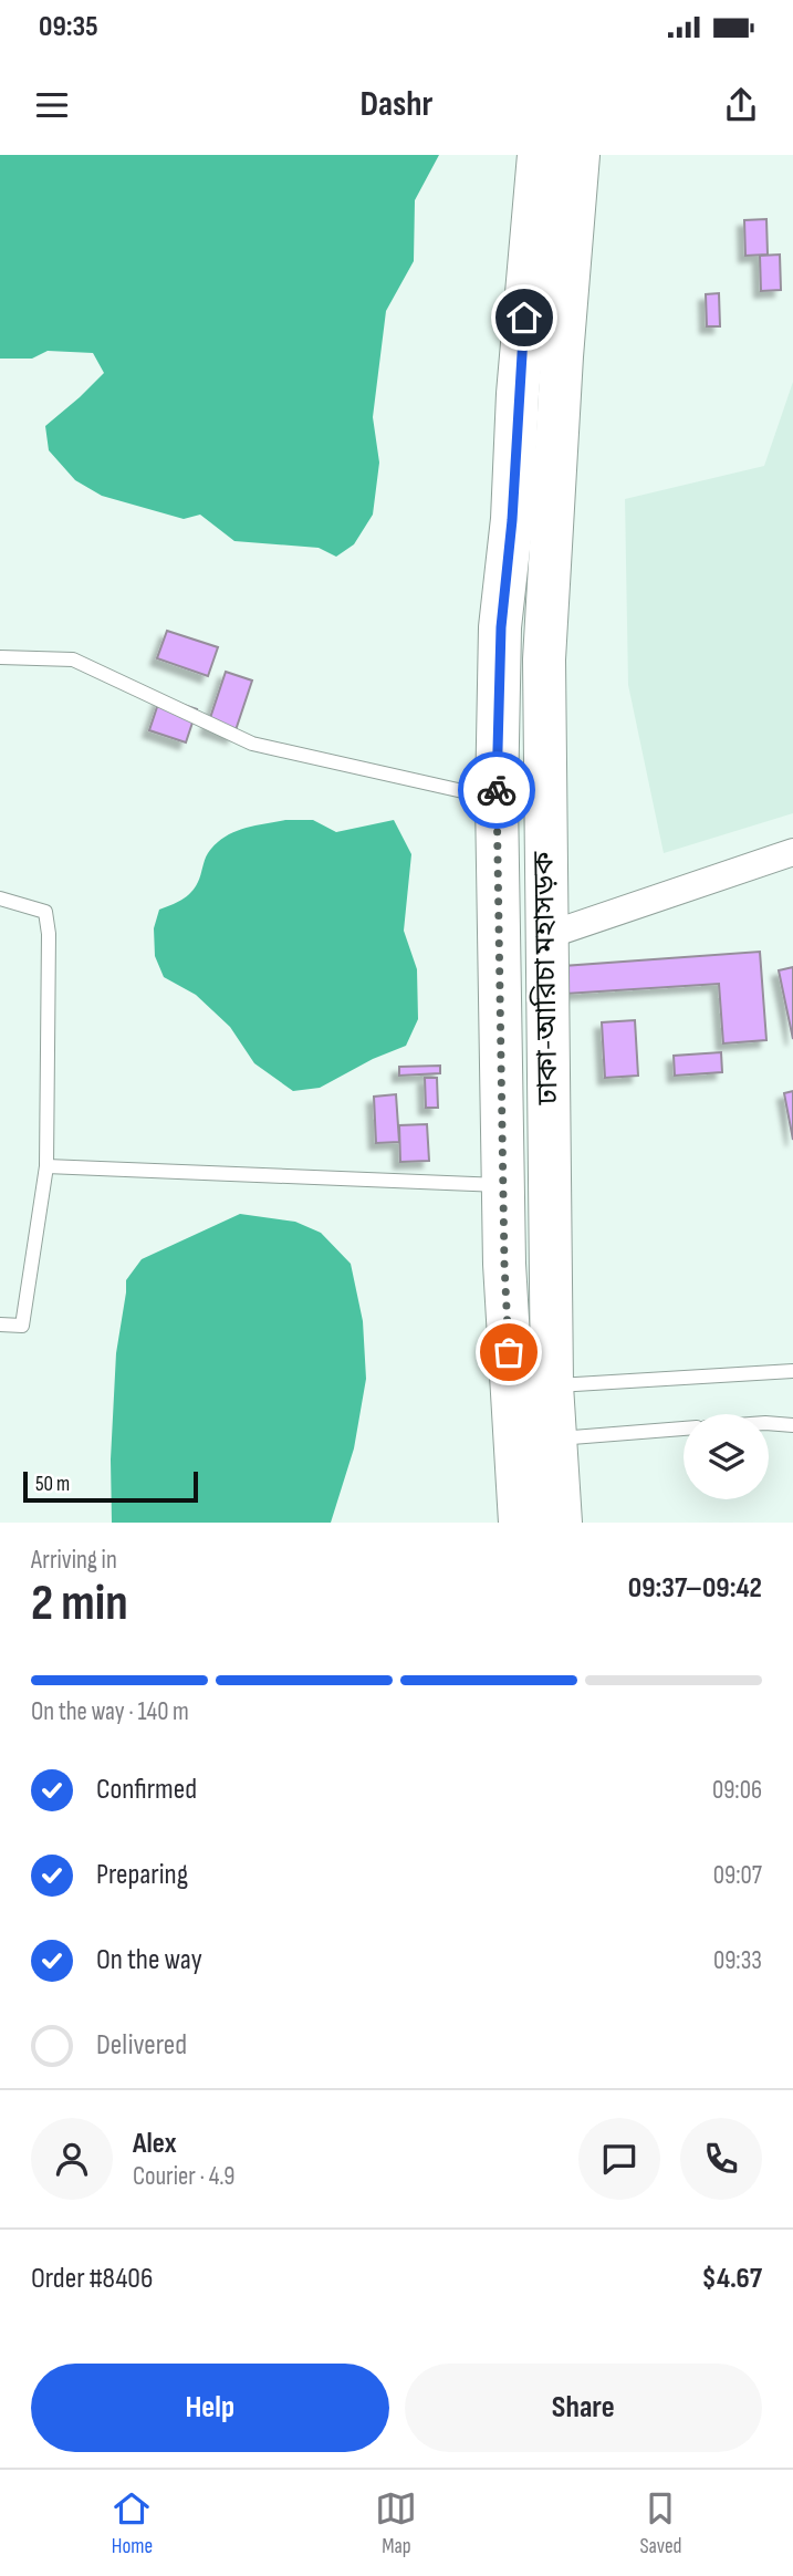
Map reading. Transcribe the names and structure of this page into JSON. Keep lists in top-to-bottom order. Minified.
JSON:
{"streets":{"highway":["ঢাকা-আরিচা মহাসড়ক"]},"scale_bar":"50 m","page":{"status":"09:35","header":"Dashr","scale":"50 m","heading":["2 min","Arriving in","09:37–09:42"],"panel":["Alex","Courier · 4.9","Order #8406","$4.67"],"bar":"On the way · 140 m","list":[["Confirmed","09:06"],["Preparing","09:07"],["On the way","09:33"],"Delivered"],"buttons":["Help","Share"],"tabs":["Home","Map","Saved"]}}
